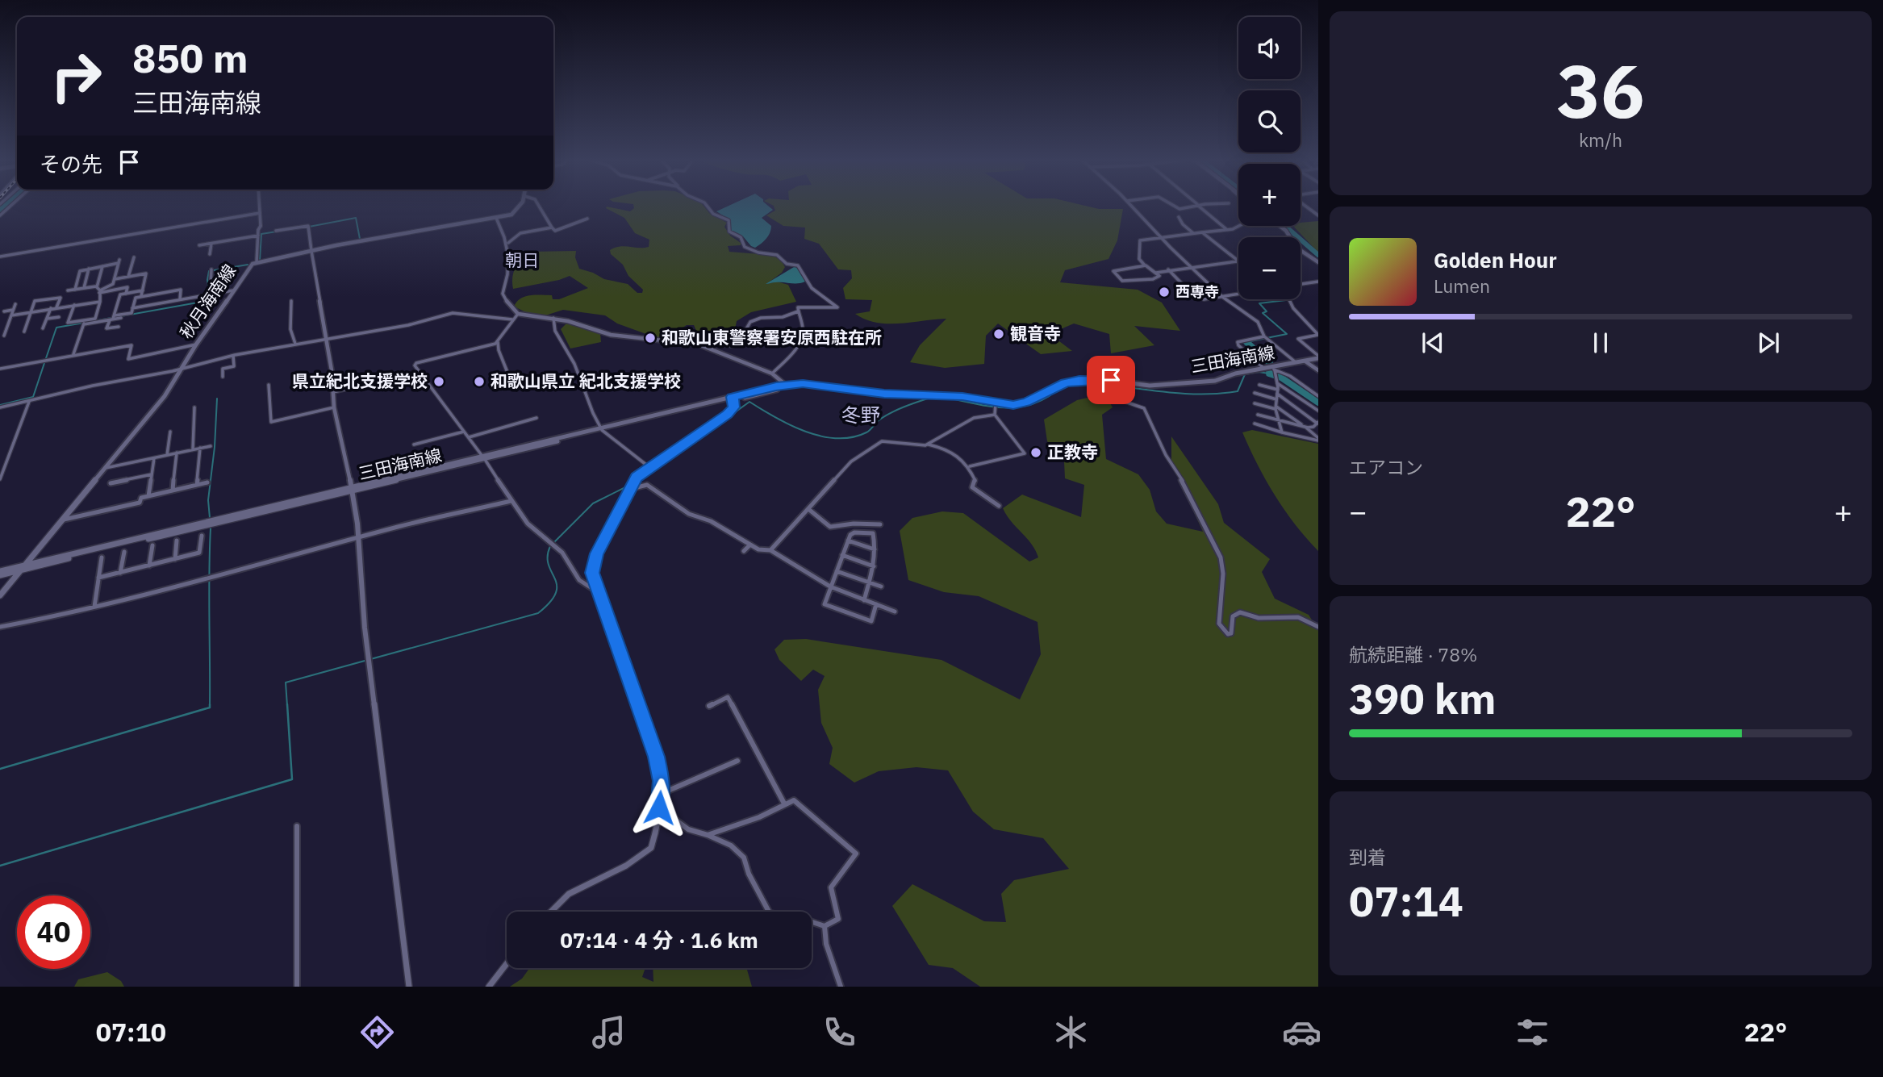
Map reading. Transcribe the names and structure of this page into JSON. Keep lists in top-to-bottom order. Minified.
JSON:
{"streets":{"main road":["秋月海南線","三田海南線"]},"crossings":[["秋月海南線","三田海南線"]],"districts":["朝日","冬野"],"places":["西専寺","観音寺","和歌山東警察署安原西駐在所","県立紀北支援学校","和歌山県立 紀北支援学校","正教寺"],"page":{"tile":[["36","km/h"],"エアコン",["航続距離 · 78%","390 km"],["到着","07:14"]],"map_buttons":["+","−"],"turn":["850 m","三田海南線"],"then":"その先","song":["Golden Hour","Lumen"],"heat":["−","22°","+"],"limit":"40","trip":"07:14 · 4 分 · 1.6 km","tabs":["07:10","22°"]}}
